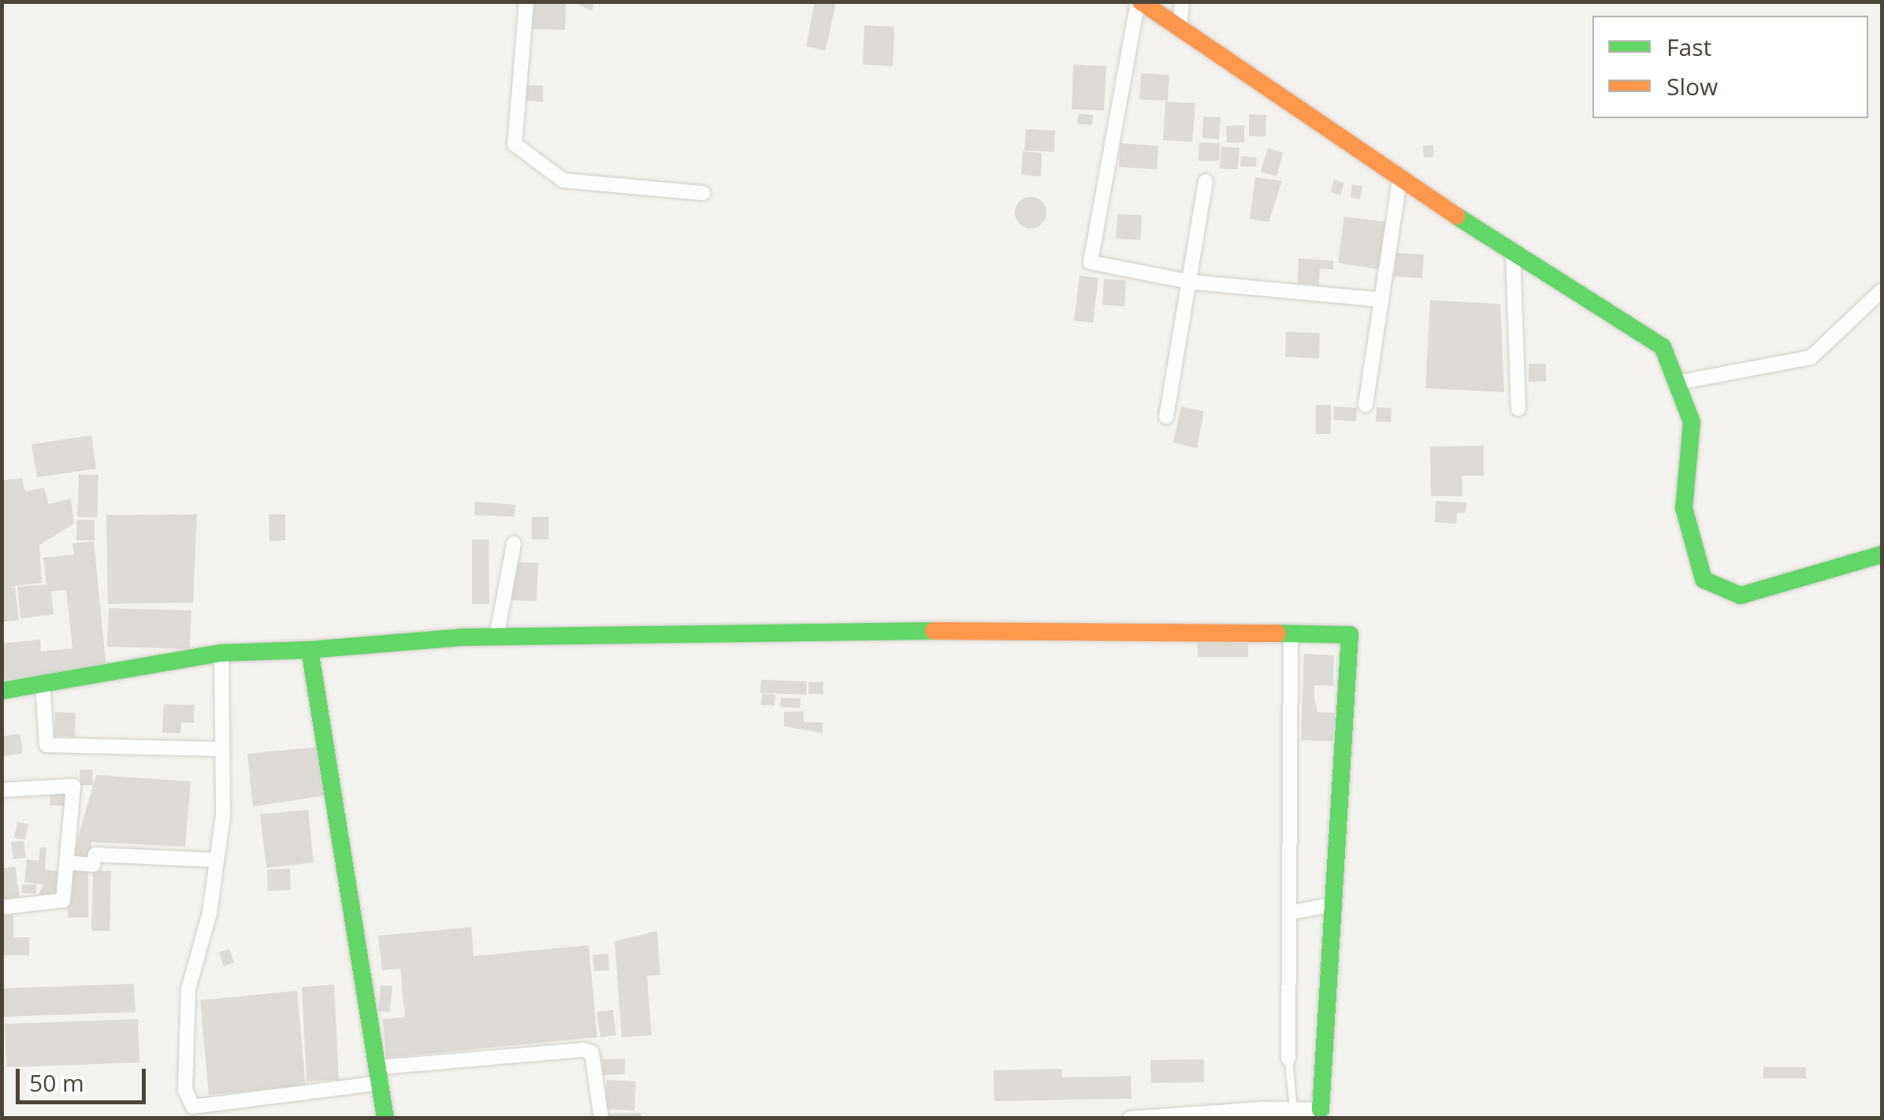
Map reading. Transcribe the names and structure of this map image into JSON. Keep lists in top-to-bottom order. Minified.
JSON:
{"legend":["Fast","Slow"],"scale_bar":"50 m"}
